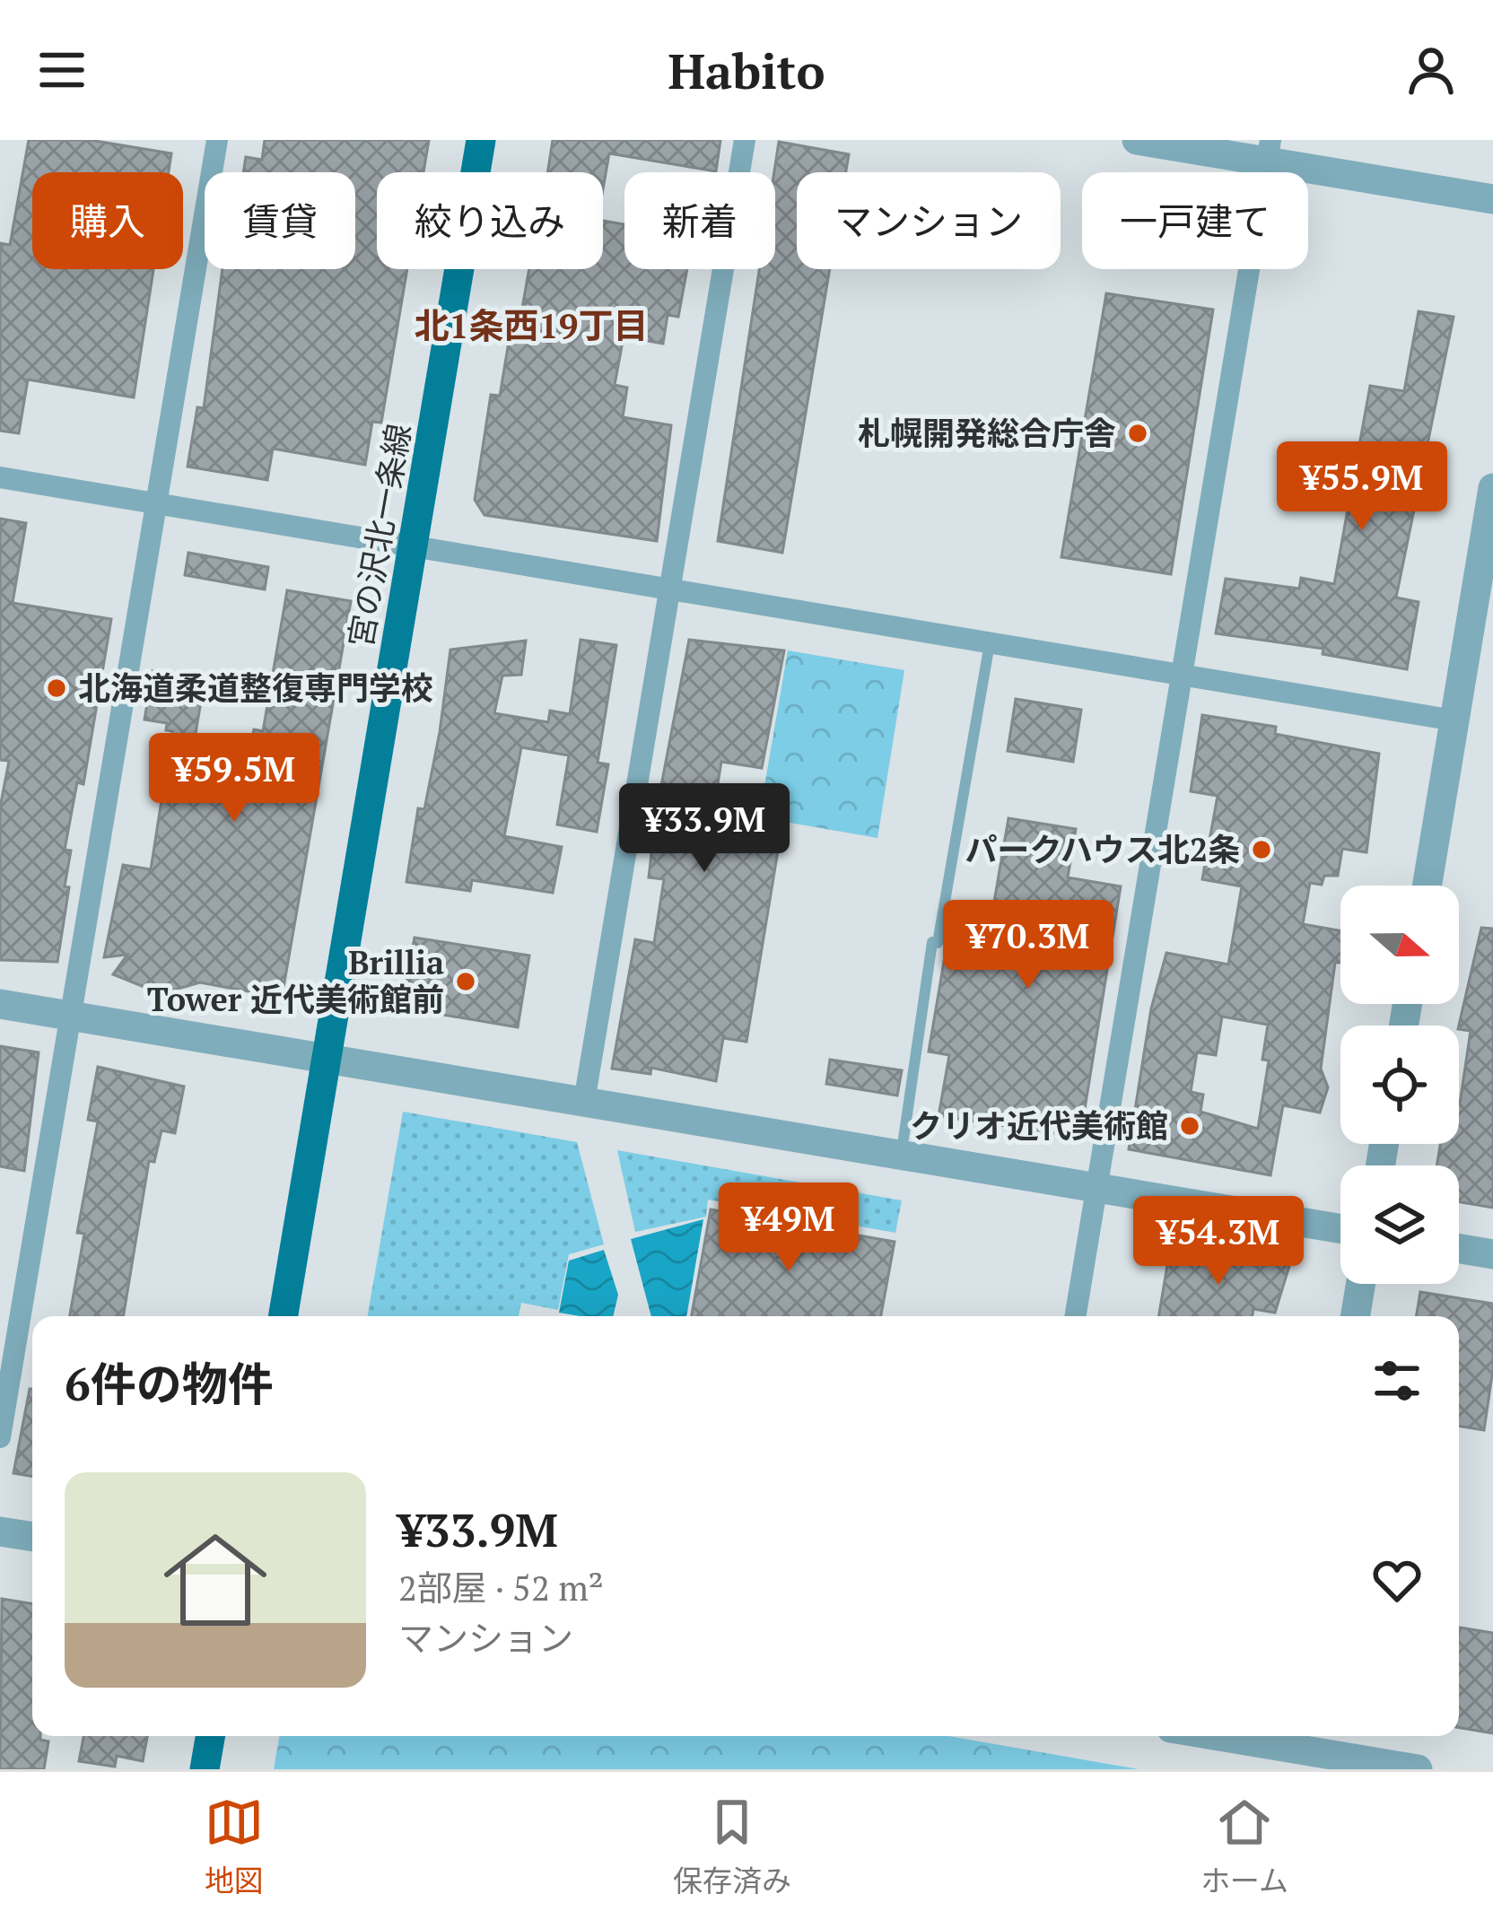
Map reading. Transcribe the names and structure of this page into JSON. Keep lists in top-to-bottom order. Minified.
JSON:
{"streets":{"main road":["宮の沢北一条線"]},"districts":["北1条西19丁目"],"places":["札幌開発総合庁舎","北海道柔道整復専門学校","パークハウス北2条","Brillia Tower 近代美術館前","クリオ近代美術館"],"north":"right","page":{"header":"Habito","chip":["購入","賃貸","絞り込み","新着","マンション","一戸建て"],"price":["¥55.9M","¥59.5M","¥33.9M","¥70.3M","¥49M","¥54.3M"],"heading":"6件の物件","list":[{"name":"¥33.9M","note":"2部屋 · 52 m² · マンション"}],"tabs":["地図","保存済み","ホーム"]}}
